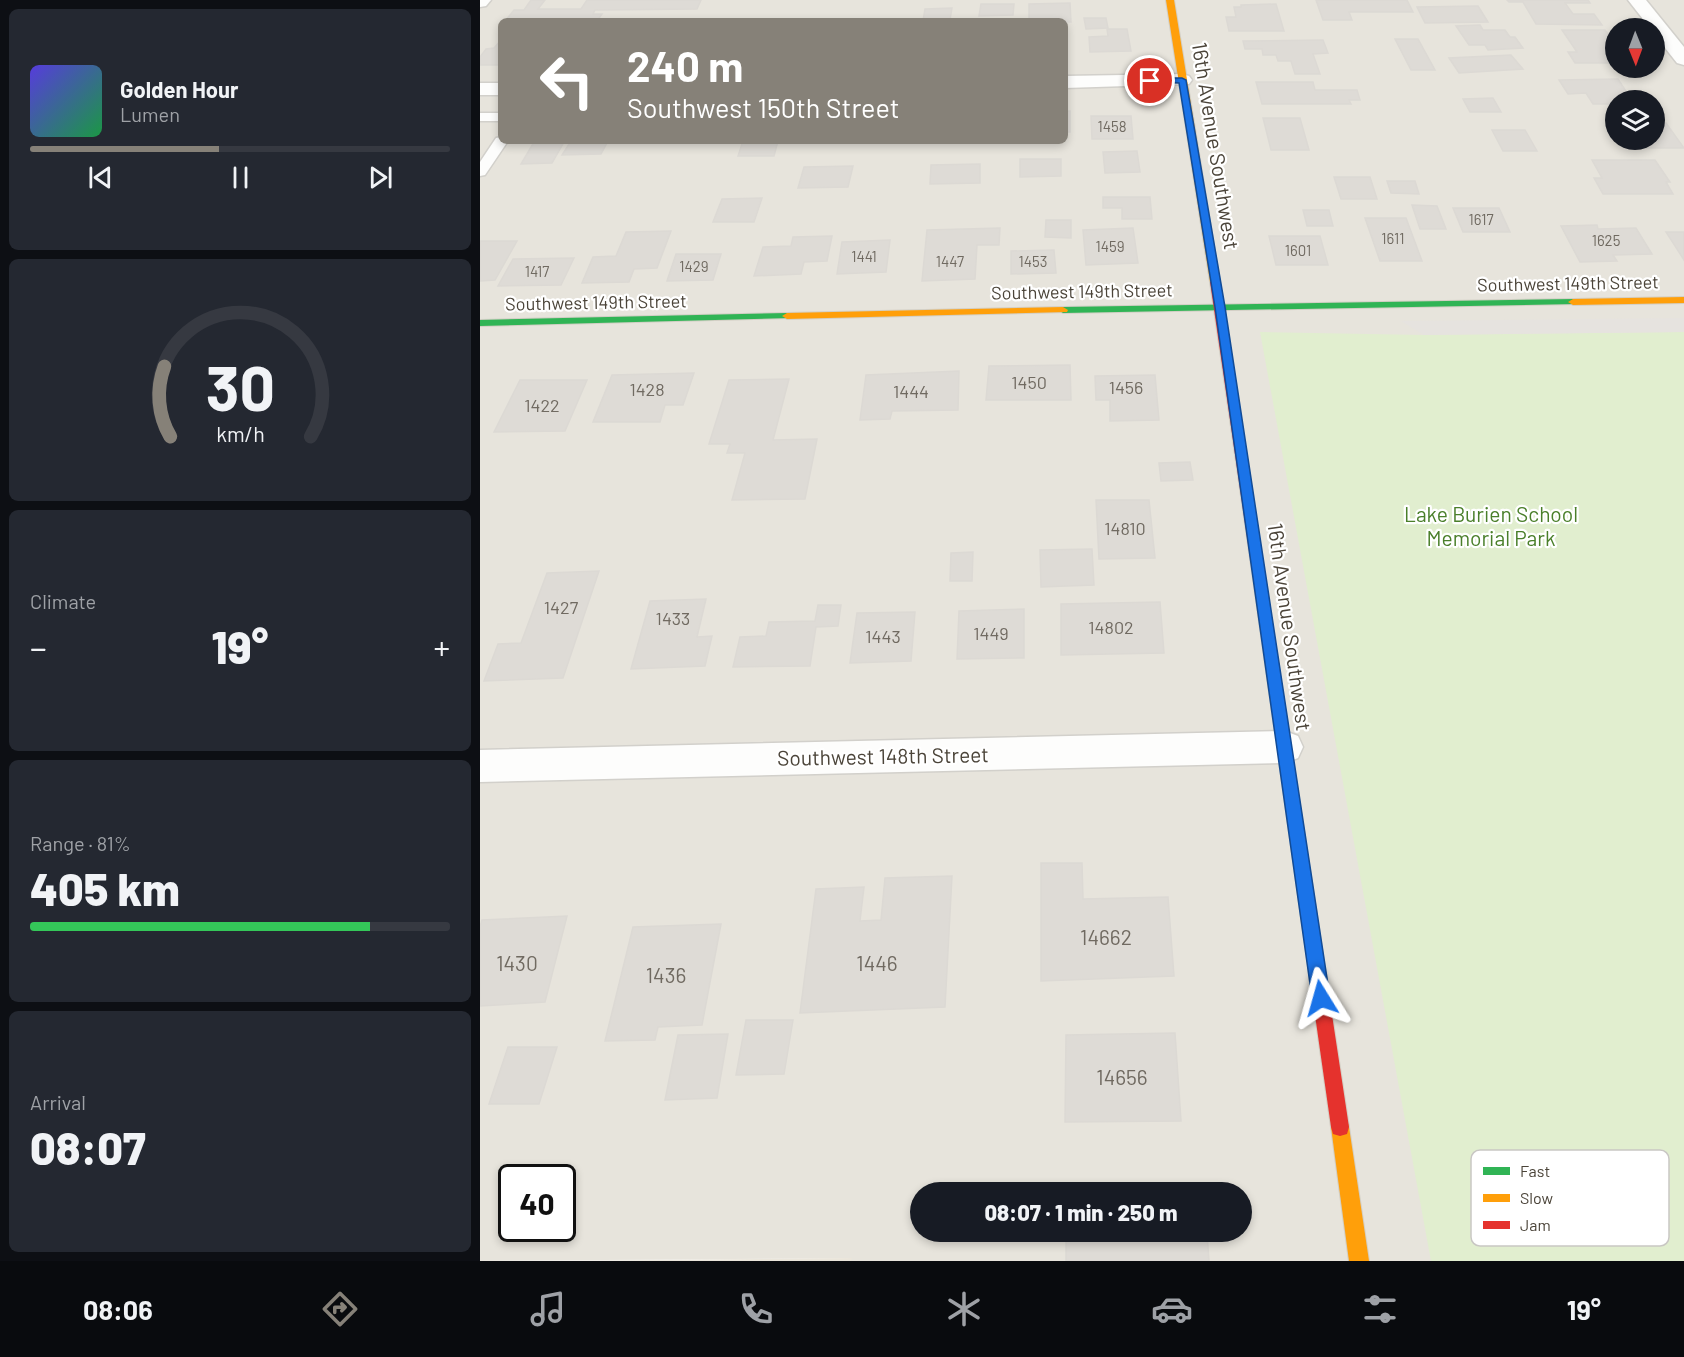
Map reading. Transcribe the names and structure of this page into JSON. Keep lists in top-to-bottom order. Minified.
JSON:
{"streets":{"street":["16th Avenue Southwest","Southwest 149th Street","Southwest 148th Street"]},"crossings":[["16th Avenue Southwest","Southwest 149th Street"],["16th Avenue Southwest","Southwest 148th Street"]],"parks":["Lake Burien School Memorial Park"],"house_numbers":["1458","1617","1611","1625","1459","1601","1441","1447","1453","1429","1417","1450","1456","1428","1444","1422","14810","1427","1433","14802","1449","1443","14662","1430","1446","1436","14656"],"legend":["Fast","Slow","Jam"],"north":"bottom","page":{"turn":["240 m","Southwest 150th Street"],"song":["Golden Hour","Lumen"],"tile":["Climate",["Range · 81%","405 km"],["Arrival","08:07"]],"heat":["−","19°","+"],"limit":"40","trip":"08:07 · 1 min · 250 m","tabs":["08:06","19°"],"gauge":["30","km/h"]}}
